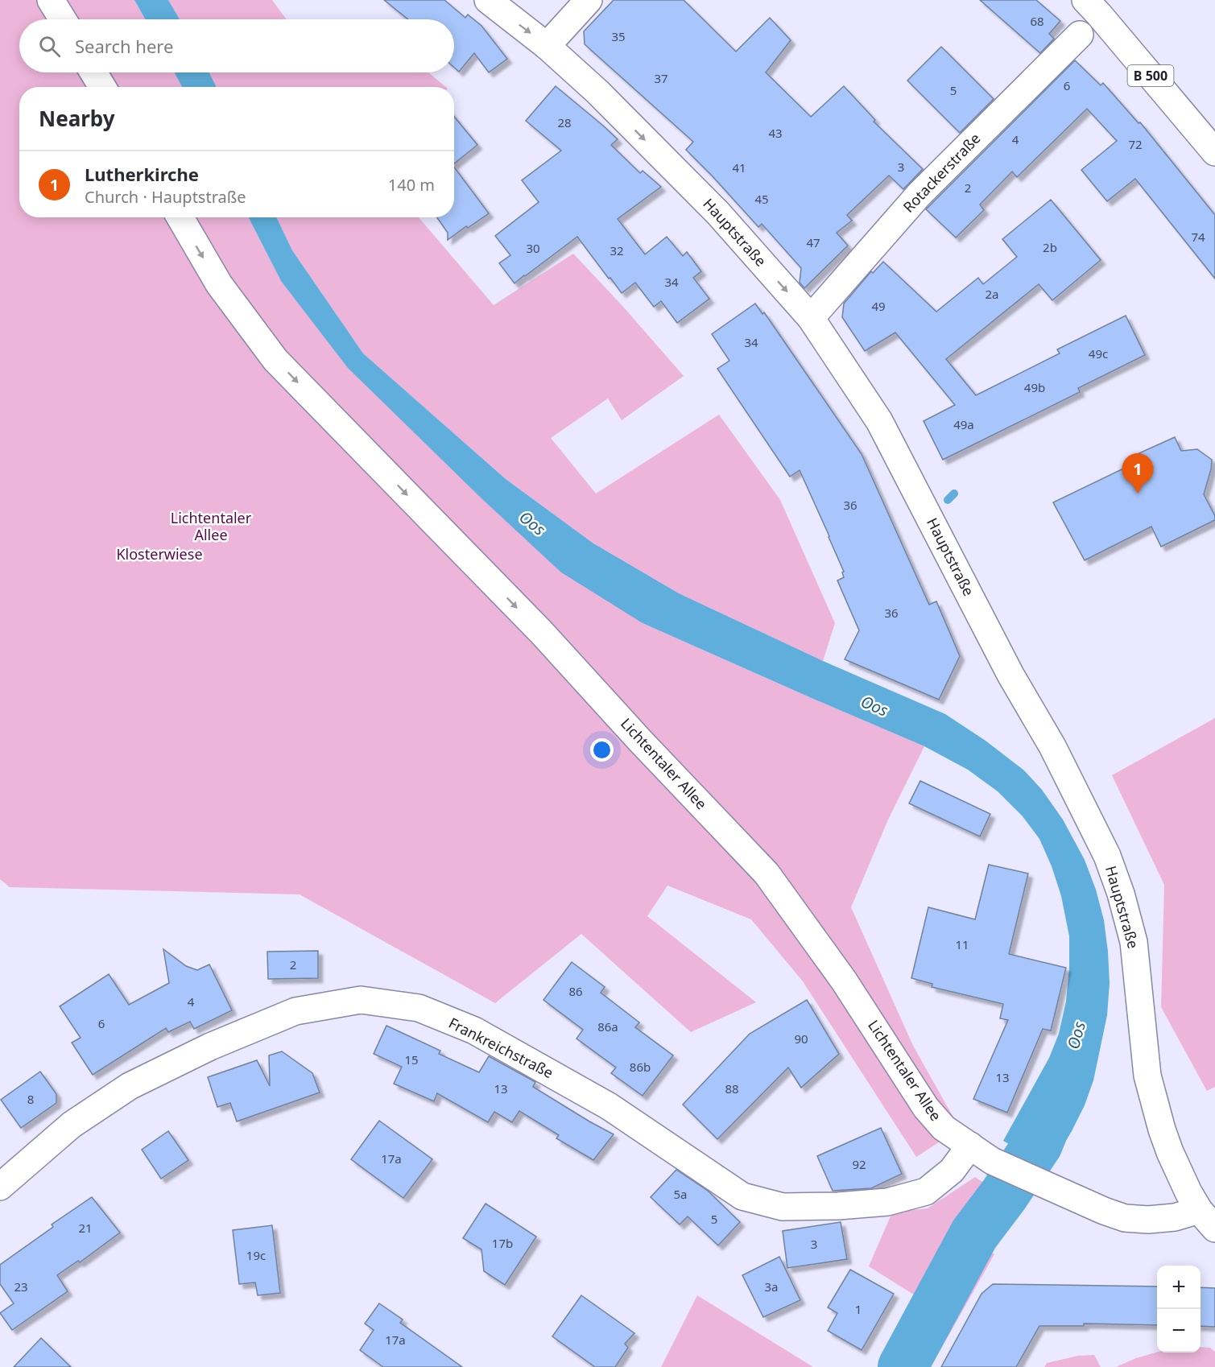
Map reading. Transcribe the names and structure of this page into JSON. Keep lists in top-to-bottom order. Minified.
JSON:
{"streets":{"street":["B 500","Rotackerstraße","Hauptstraße","Lichtentaler Allee","Frankreichstraße"]},"crossings":[["Rotackerstraße","Hauptstraße"],["Hauptstraße","Lichtentaler Allee"],["Lichtentaler Allee","Frankreichstraße"]],"one_way":["Lichtentaler Allee"],"water":["Oos"],"parks":["Lichtentaler Allee","Klosterwiese"],"house_numbers":["68","35","37","6","5","28","43","4","72","3","41","2","45","74","47","2b","30","32","34","2a","49","34","49c","49b","49a","36","36","11","2","86","4","6","86a","90","15","86b","13","13","88","8","17a","92","5a","5","21","17b","3","19c","23","3a","1","17a"],"page":{"search":"Search here","heading":"Nearby","list":[{"mark":"1","name":"Lutherkirche","note":"Church · Hauptstraße","value":"140 m"}],"pins":"1","map_buttons":["+","−"]}}
